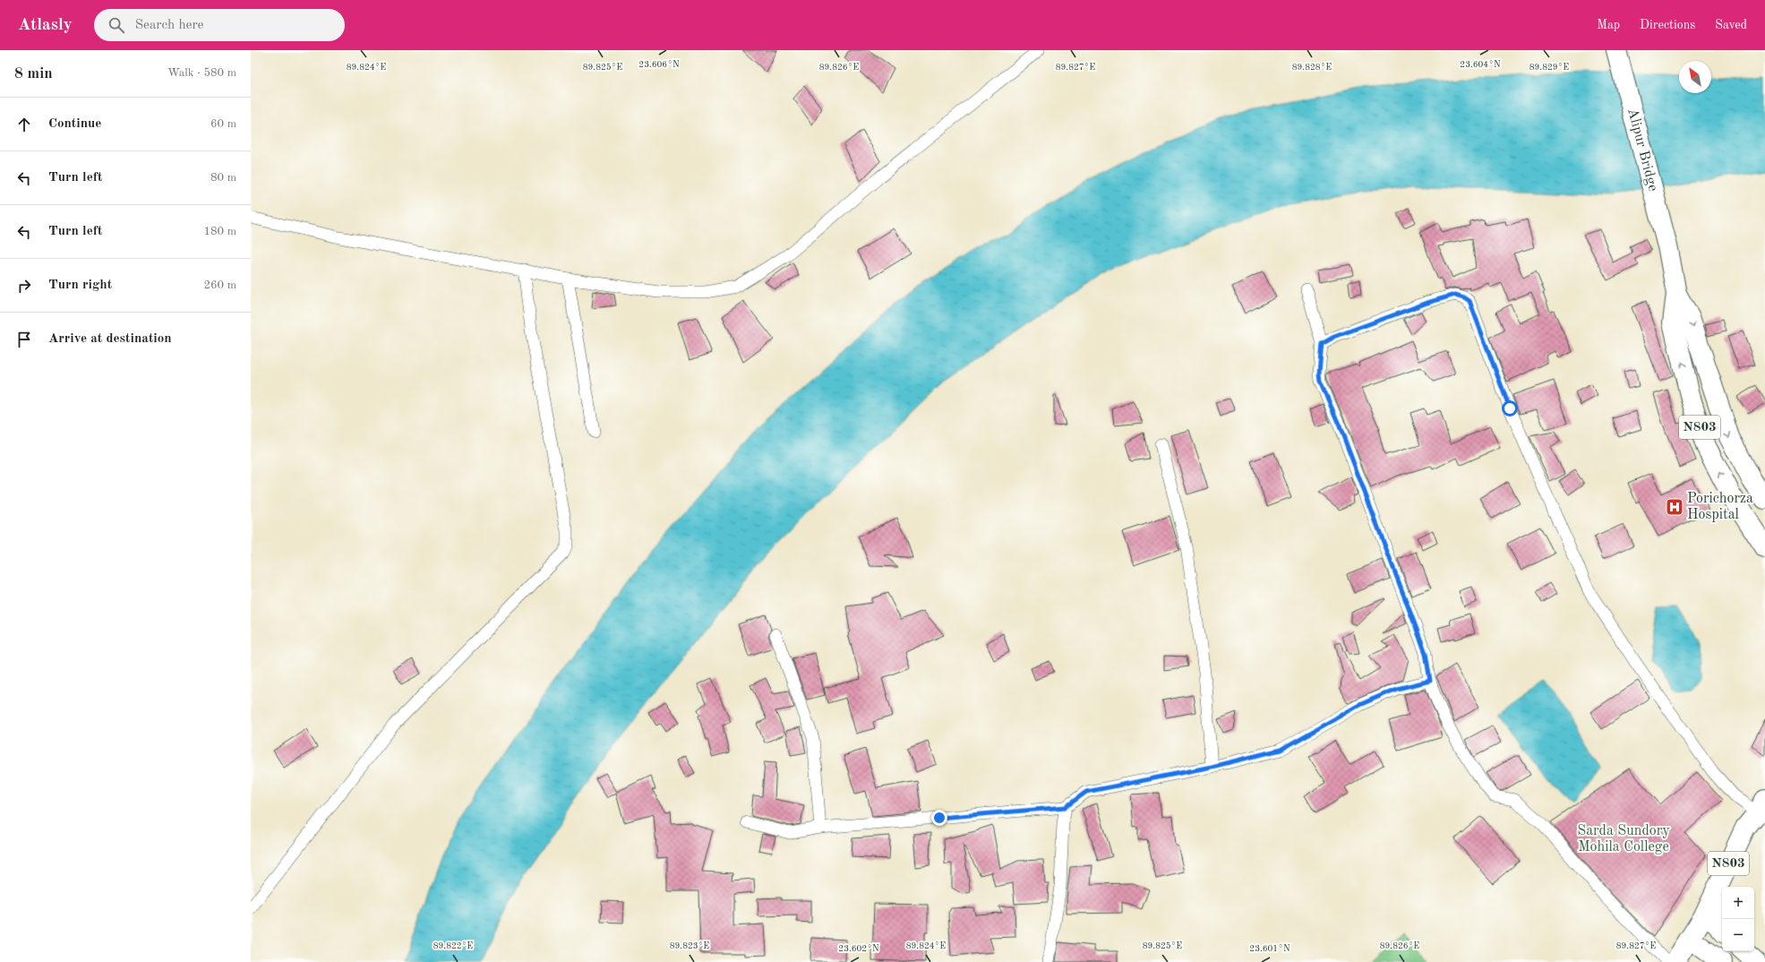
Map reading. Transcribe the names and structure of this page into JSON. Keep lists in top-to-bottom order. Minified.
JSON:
{"streets":{"highway":["Alipur Bridge","N803"]},"crossings":[["Alipur Bridge","N803"]],"parks":["Sarda Sundory Mohila College"],"places":{"hospital":["Porichorza Hospital"]},"north":"top left","page":{"header":"Atlasly","search":"Search here","nav":["Map","Directions","Saved"],"heading":["8 min","Walk · 580 m"],"list":[["Continue","60 m"],["Turn left","80 m"],["Turn left","180 m"],["Turn right","260 m"],"Arrive at destination"],"map_buttons":["+","−"]},"coordinates":["23.606°N","23.604°N","89.828°E","89.824°E","89.825°E","89.826°E","89.827°E","89.829°E","89.822°E","89.823°E","23.602°N","23.601°N"]}
